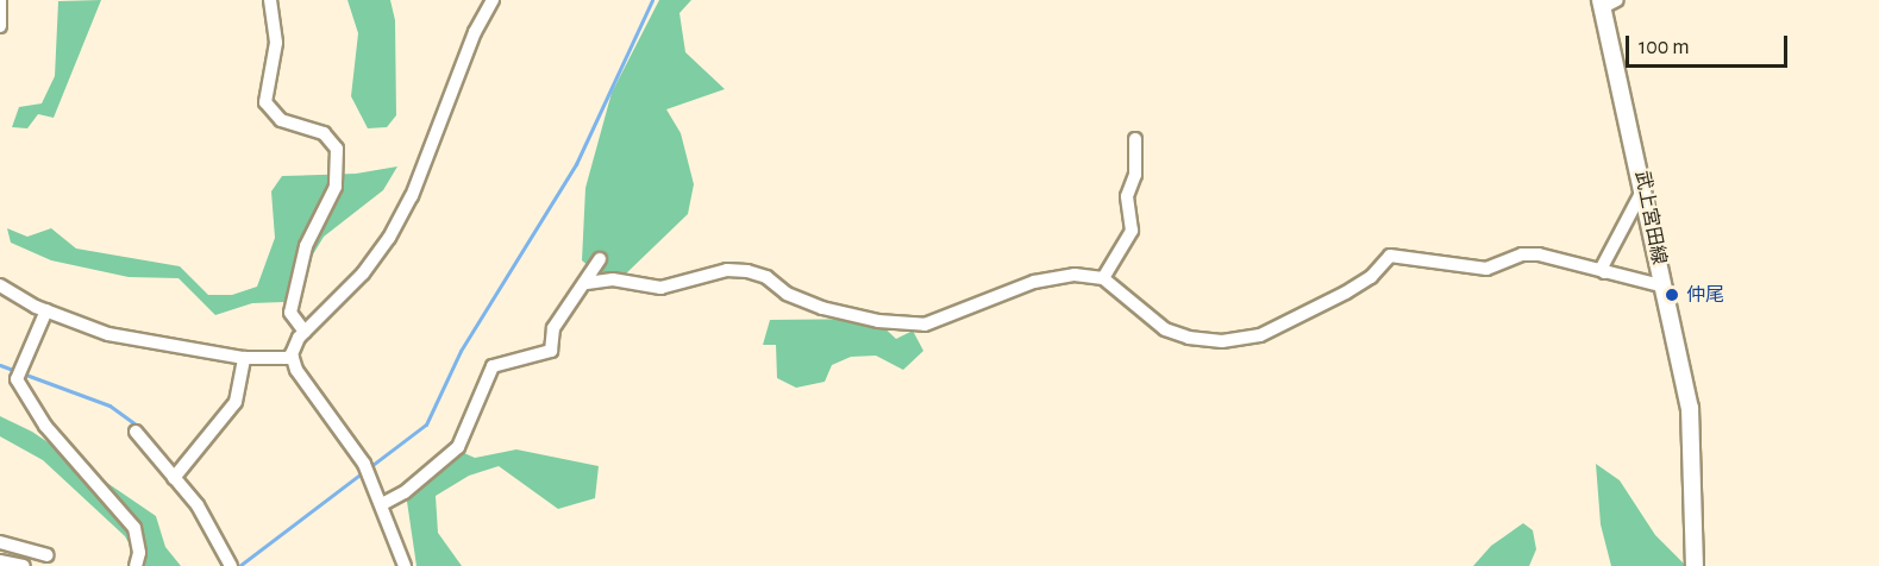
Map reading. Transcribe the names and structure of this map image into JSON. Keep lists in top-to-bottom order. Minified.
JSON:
{"streets":{"main road":["武上宮田線"]},"places":["仲尾"],"scale_bar":"100 m"}
